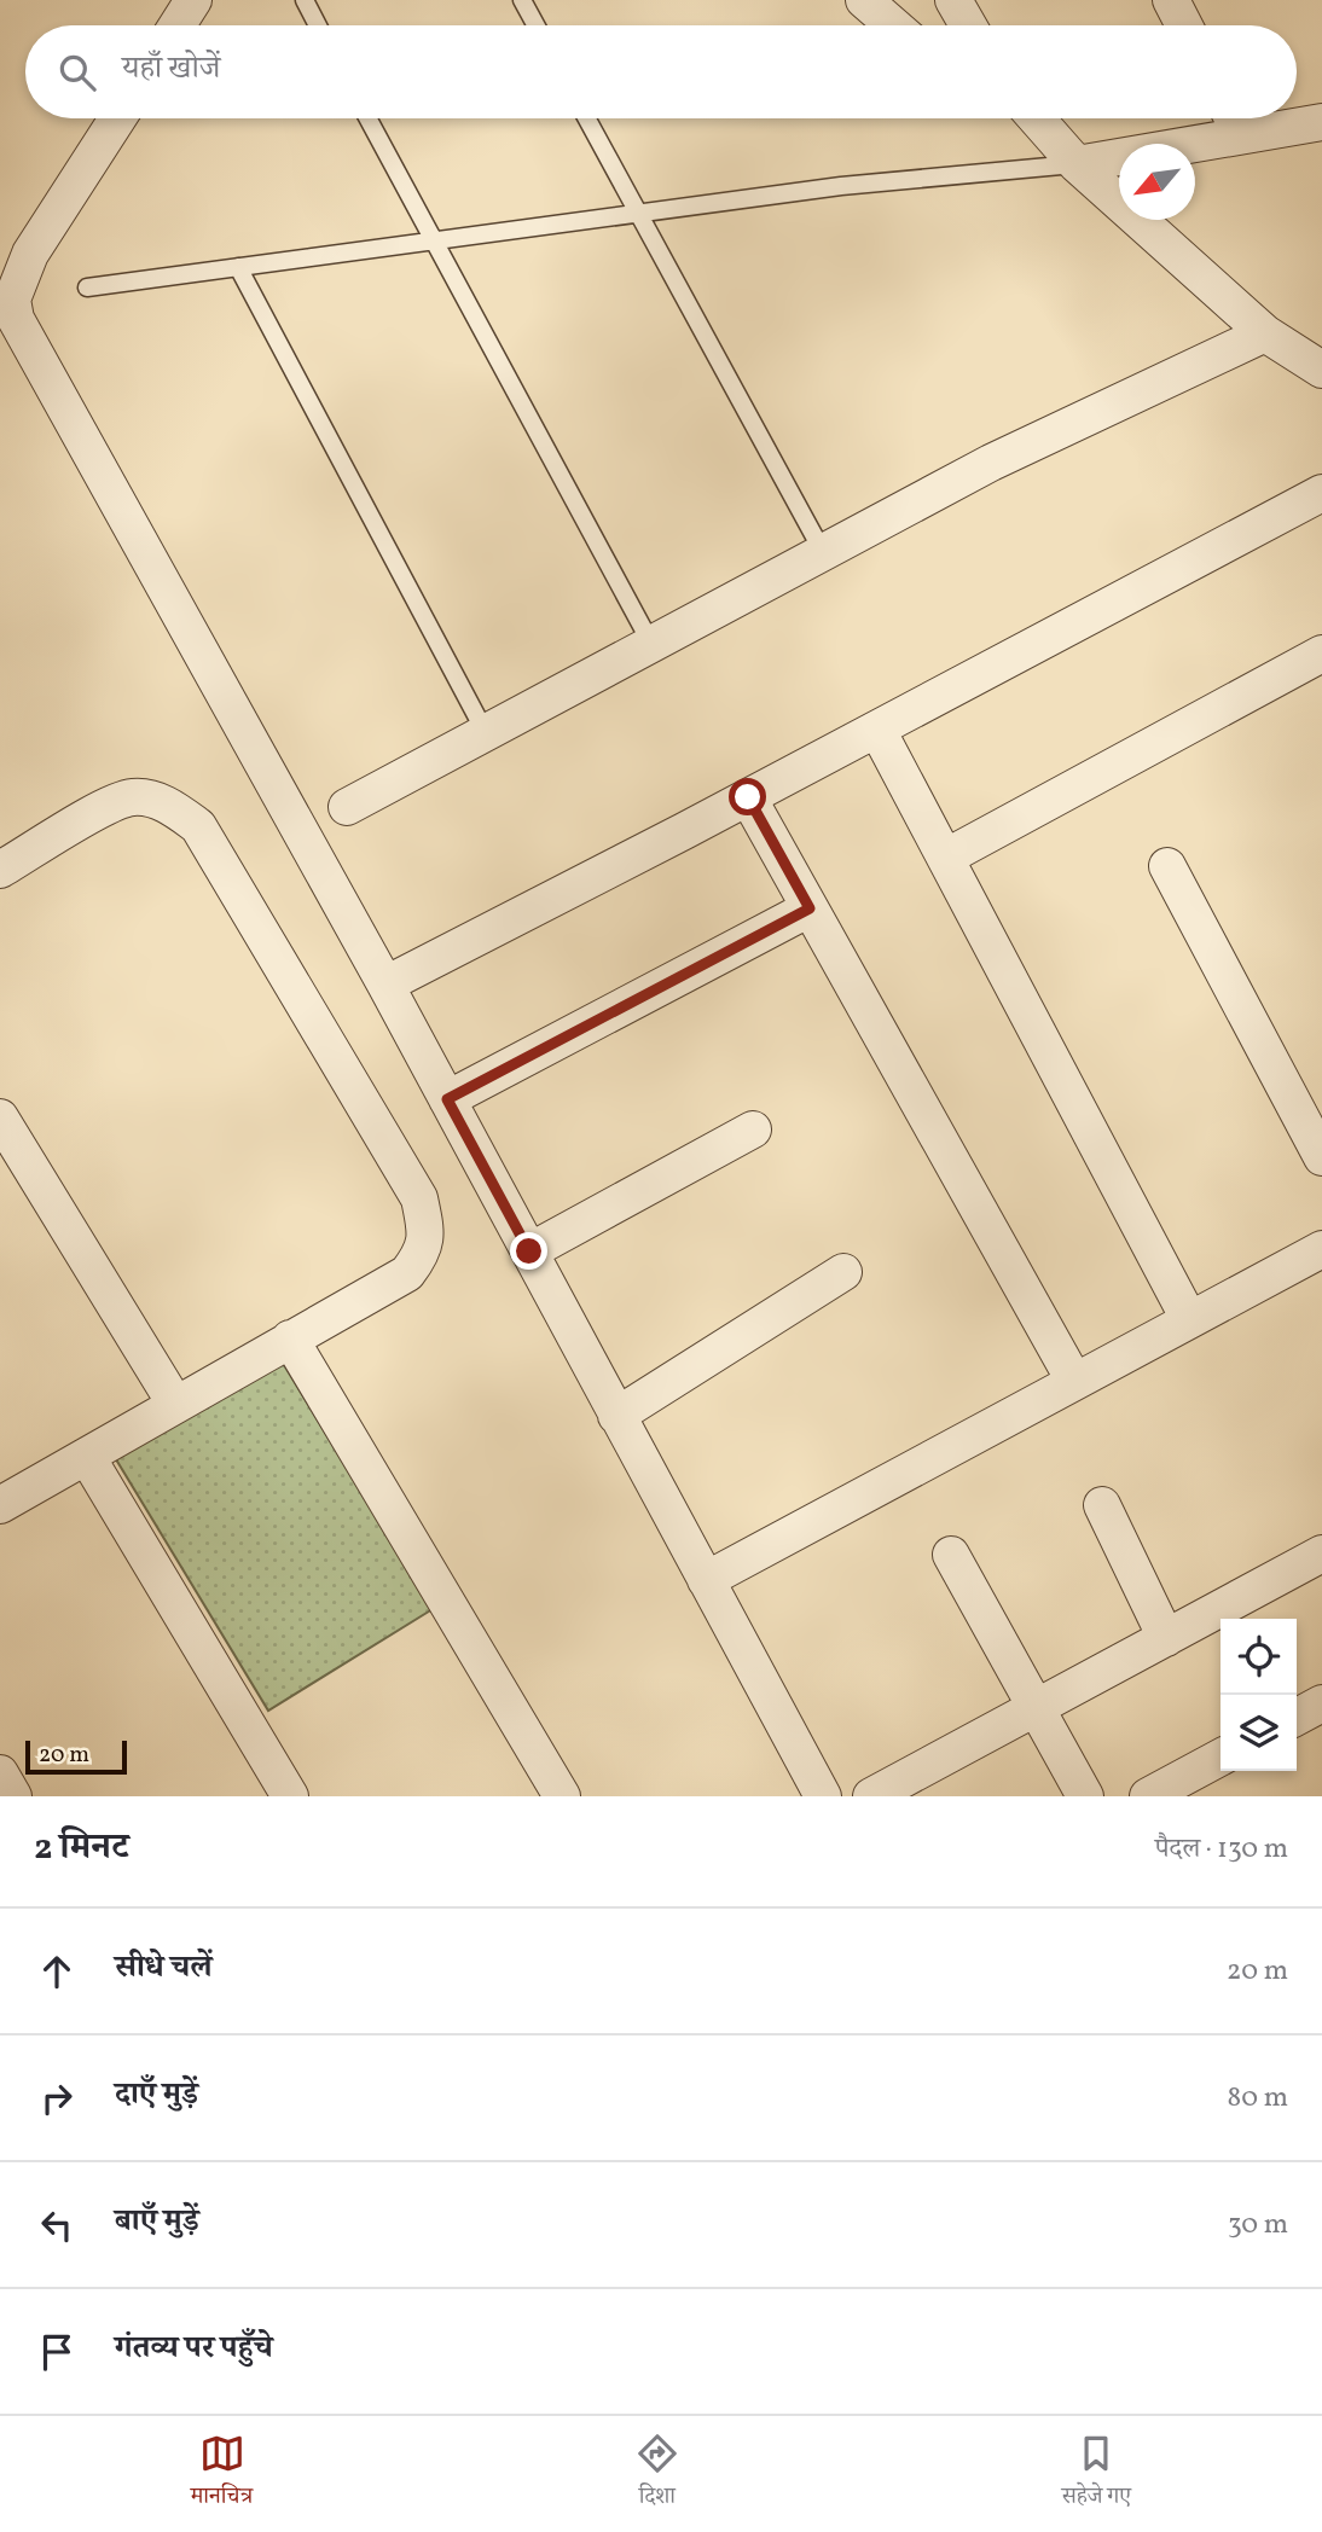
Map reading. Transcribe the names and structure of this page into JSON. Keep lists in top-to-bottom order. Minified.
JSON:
{"scale_bar":"20 m","north":"bottom left","page":{"search":"यहाँ खोजें","scale":"20 m","heading":["2 मिनट","पैदल · 130 m"],"list":[["सीधे चलें","20 m"],["दाएँ मुड़ें","80 m"],["बाएँ मुड़ें","30 m"],"गंतव्य पर पहुँचे"],"nav":["मानचित्र","दिशा","सहेजे गए"]}}
